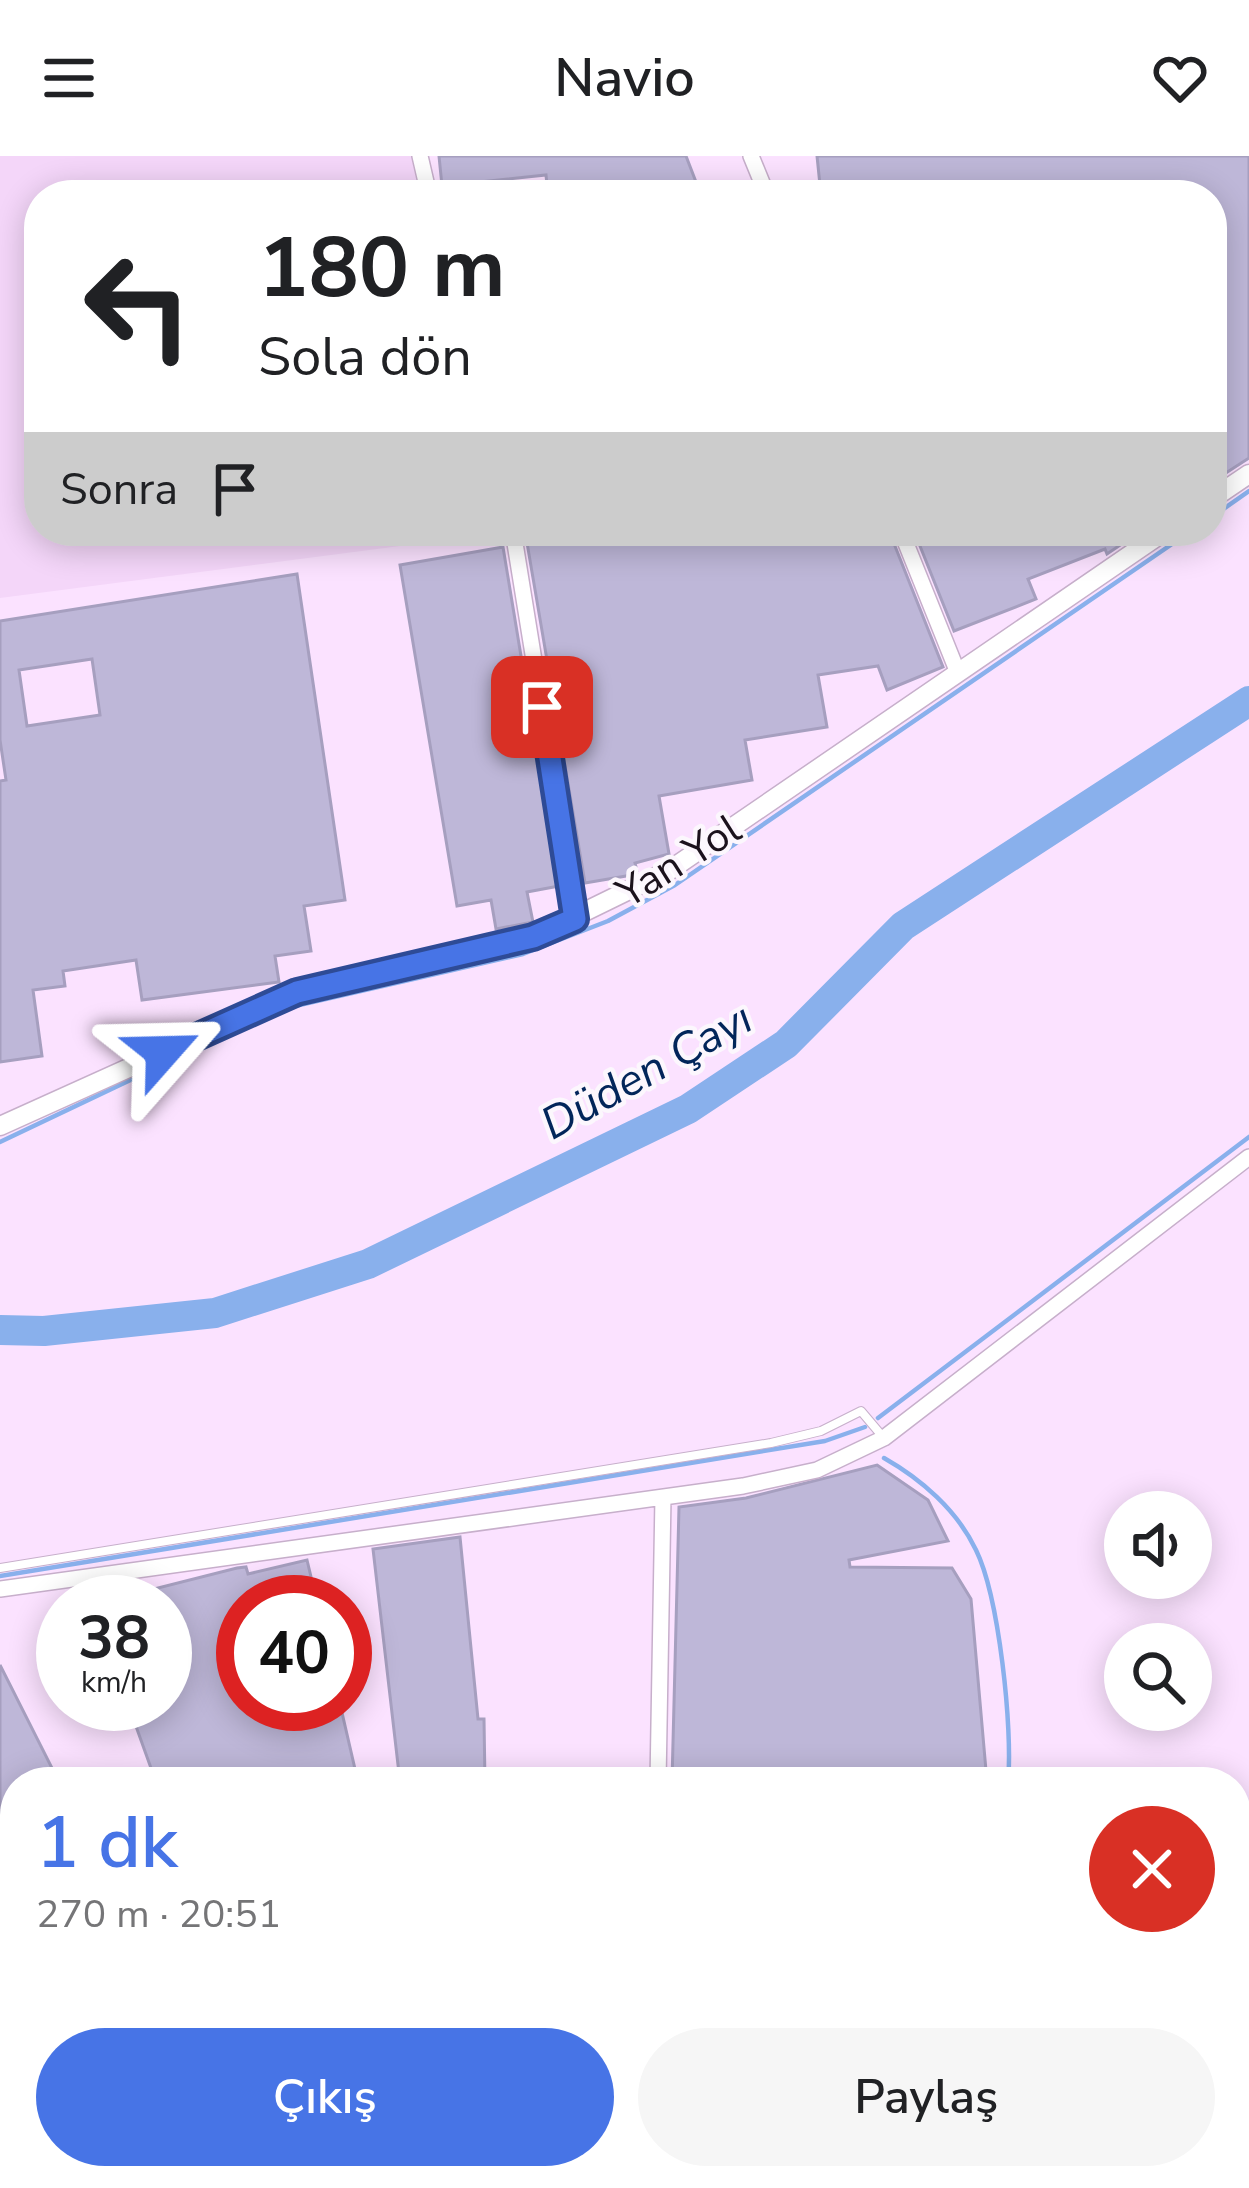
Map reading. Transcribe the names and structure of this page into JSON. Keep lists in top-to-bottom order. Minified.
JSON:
{"streets":{"street":["Yan Yol"]},"water":["Düden Çayı"],"page":{"header":"Navio","turn":["180 m","Sola dön"],"then":"Sonra","speed":"38 km/h","limit":"40","heading":["1 dk","270 m · 20:51"],"buttons":["Çıkış","Paylaş"]}}
